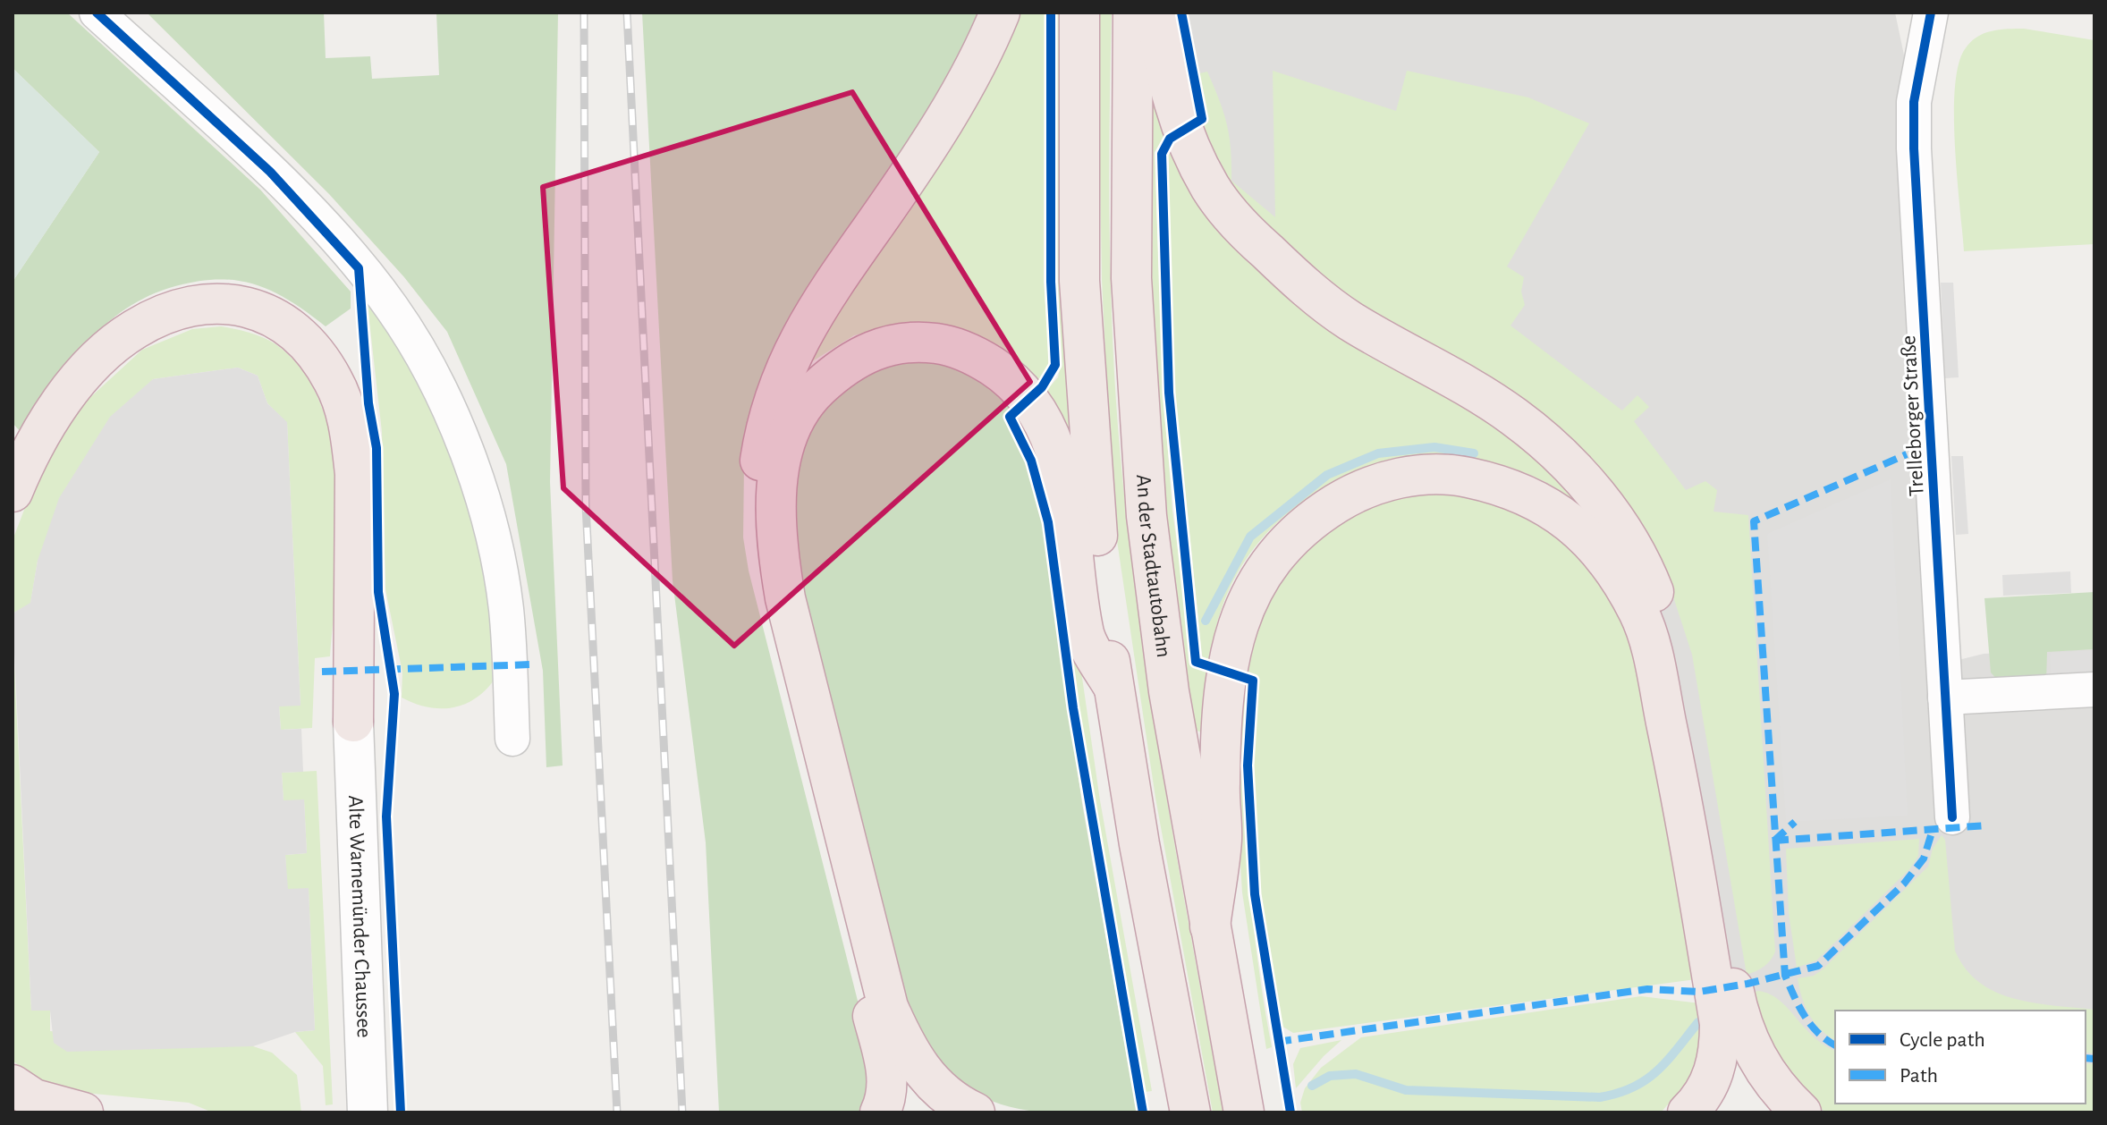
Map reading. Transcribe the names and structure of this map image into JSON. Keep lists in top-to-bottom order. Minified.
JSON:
{"streets":{"highway":["An der Stadtautobahn"],"street":["Trelleborger Straße","Alte Warnemünder Chaussee"]},"legend":["Cycle path","Path"]}
